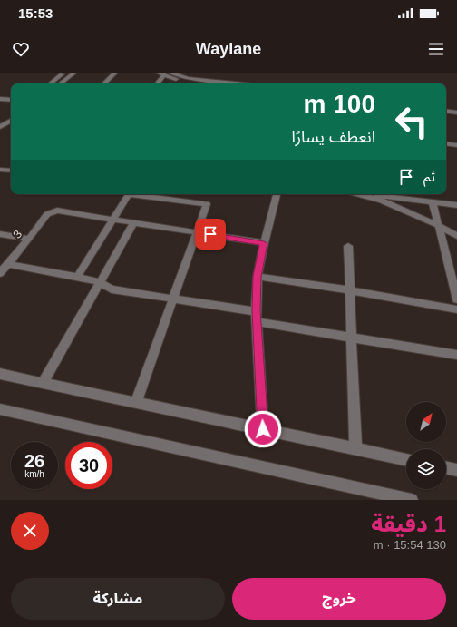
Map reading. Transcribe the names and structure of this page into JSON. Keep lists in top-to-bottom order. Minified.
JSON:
{"streets":{"street":["3"]},"north":"top right","page":{"status":"15:53","header":"Waylane","turn":["100 m","انعطف يسارًا"],"then":"ثم","speed":"26 km/h","limit":"30","heading":["1 دقيقة","130 m · 15:54"],"buttons":["خروج","مشاركة"]}}
